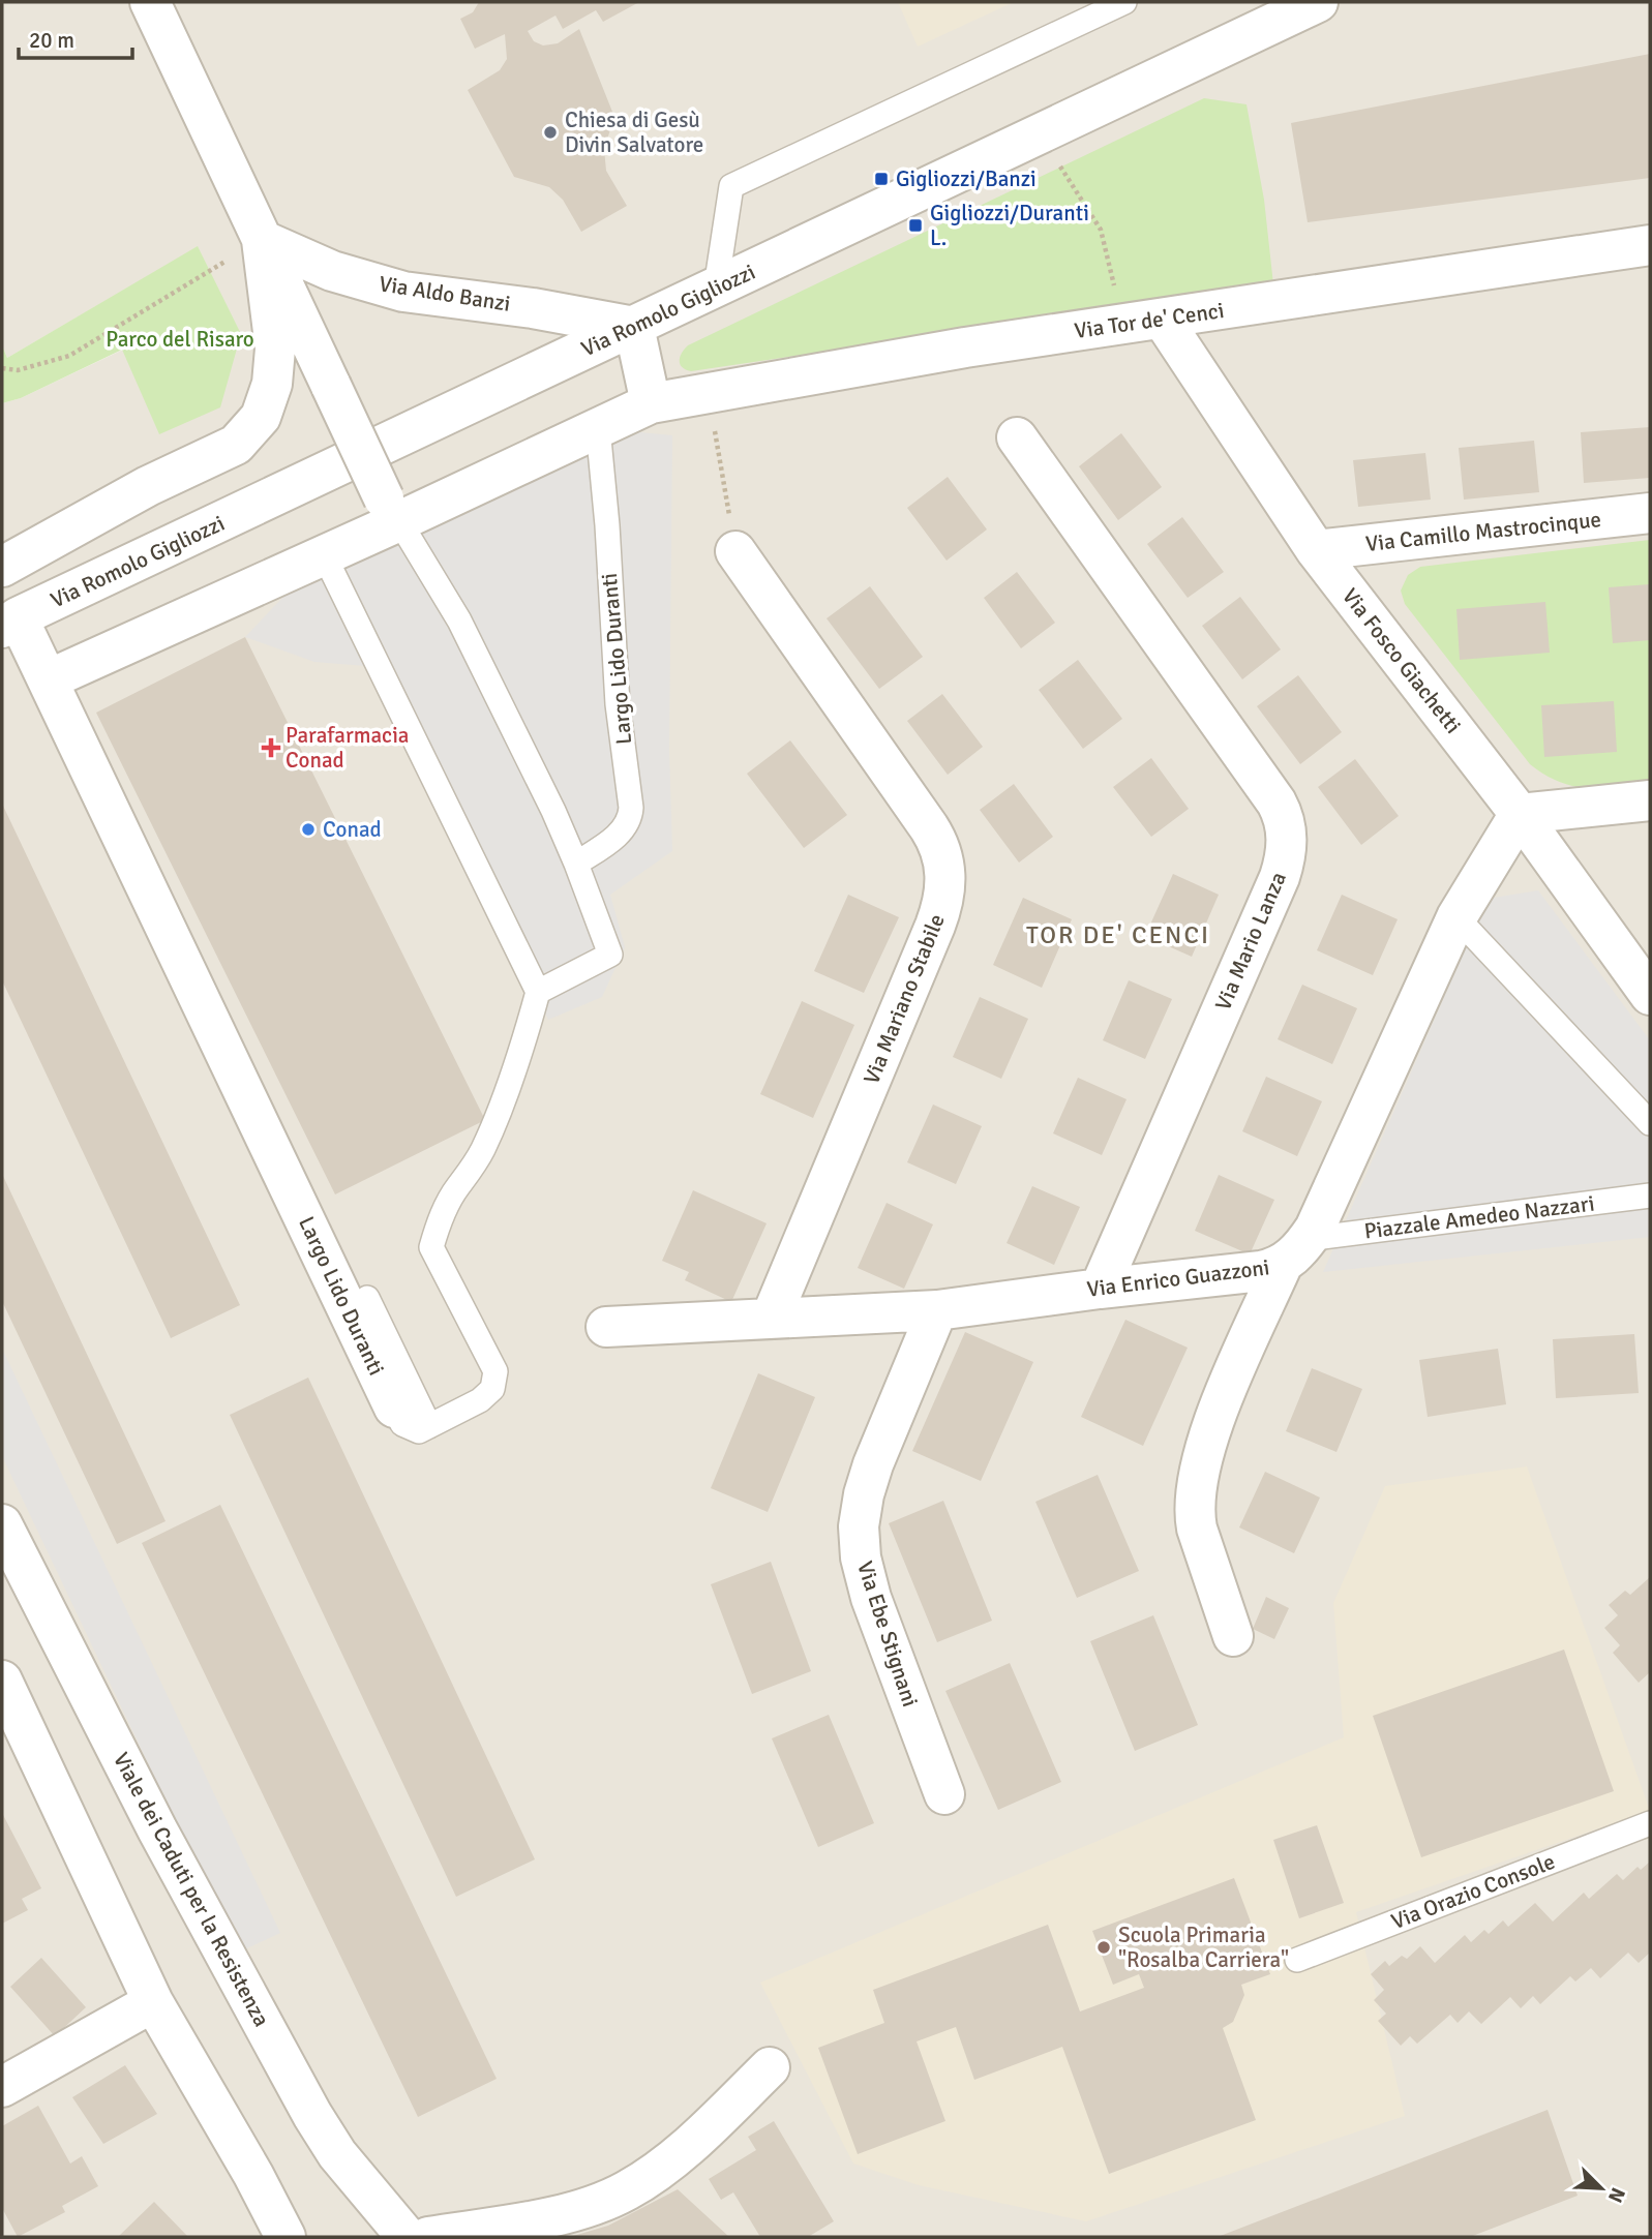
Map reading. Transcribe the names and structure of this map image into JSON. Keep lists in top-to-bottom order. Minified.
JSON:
{"streets":{"street":["Via Aldo Banzi","Via Romolo Gigliozzi","Via Tor de' Cenci","Via Camillo Mastrocinque","Largo Lido Duranti","Via Fosco Giachetti","Via Mario Lanza","Via Mariano Stabile","Via Enrico Guazzoni","Via Ebe Stignani","Viale dei Caduti per la Resistenza"],"lane":["Piazzale Amedeo Nazzari","Via Orazio Console"]},"crossings":[["Via Aldo Banzi","Via Romolo Gigliozzi"],["Via Romolo Gigliozzi","Largo Lido Duranti"],["Via Tor de' Cenci","Via Fosco Giachetti"],["Via Camillo Mastrocinque","Via Fosco Giachetti"],["Via Mario Lanza","Via Enrico Guazzoni"],["Via Mariano Stabile","Via Enrico Guazzoni"],["Piazzale Amedeo Nazzari","Via Enrico Guazzoni"],["Via Enrico Guazzoni","Via Ebe Stignani"]],"districts":["TOR DE' CENCI"],"parks":["Parco del Risaro"],"places":{"other":["Chiesa di Gesù Divin Salvatore","Conad","Scuola Primaria \"Rosalba Carriera\""],"transit":["Gigliozzi/Banzi","Gigliozzi/Duranti L."],"health":["Parafarmacia Conad"]},"scale_bar":"20 m","north":"bottom right"}
